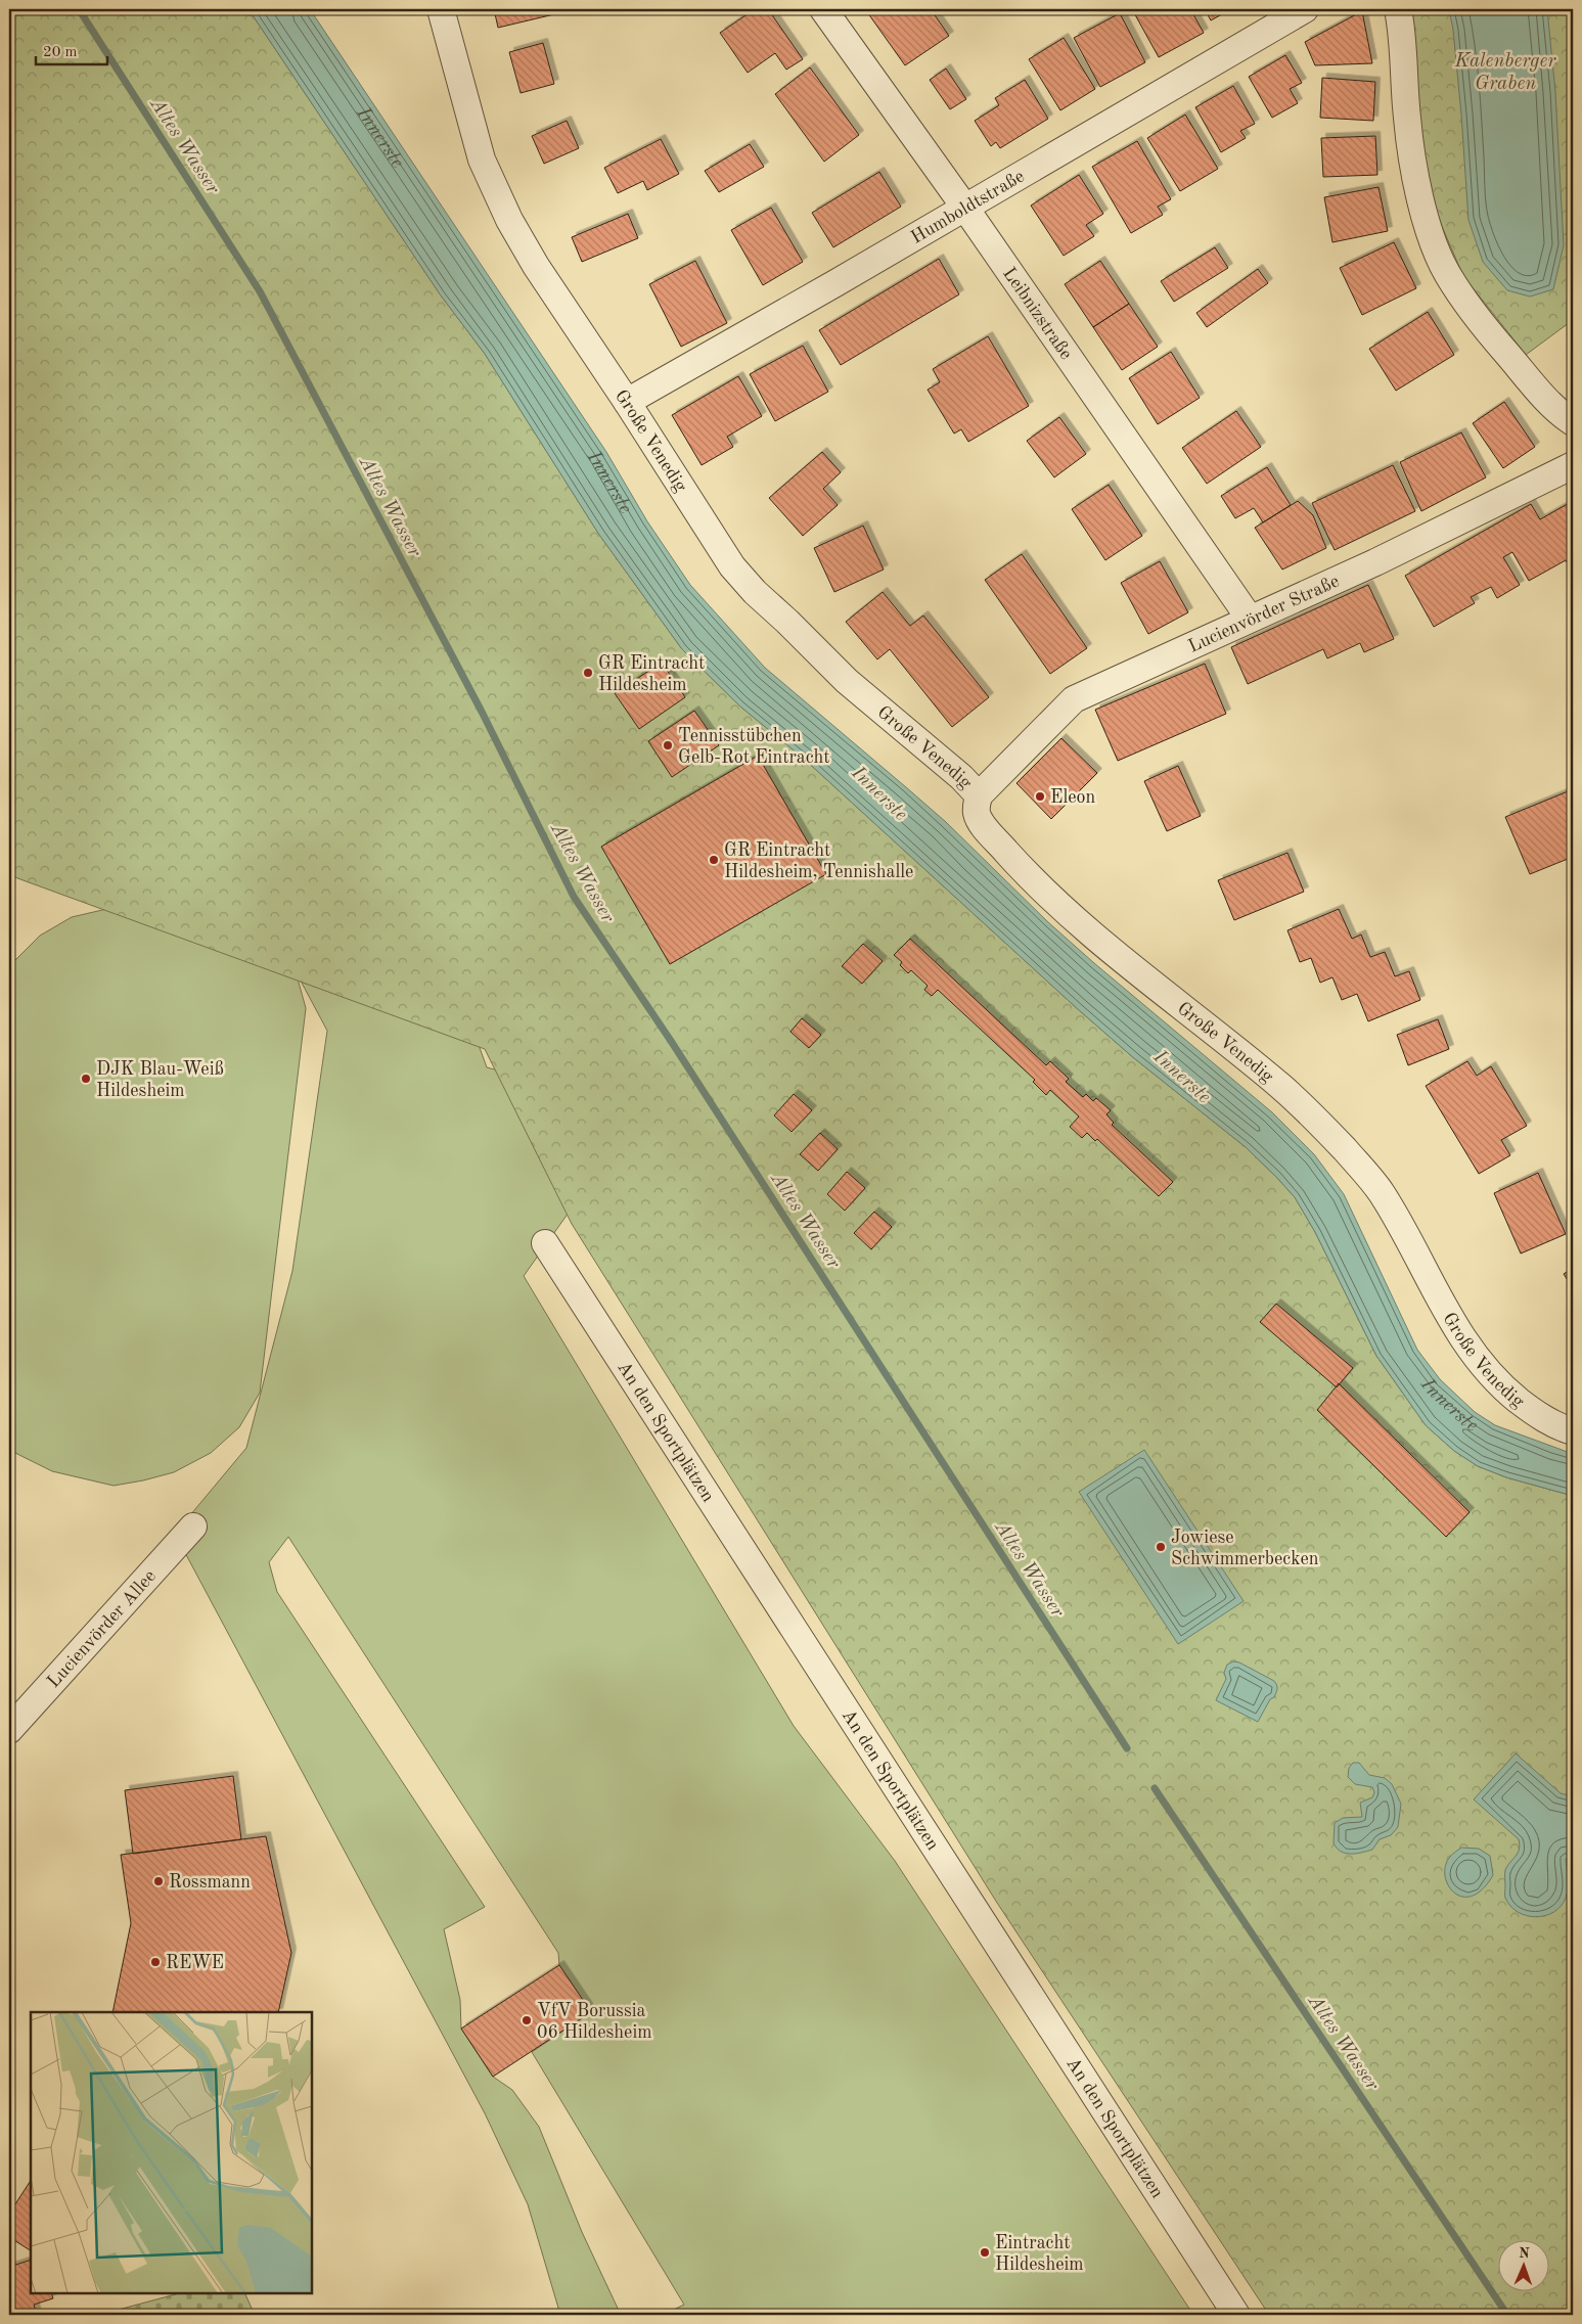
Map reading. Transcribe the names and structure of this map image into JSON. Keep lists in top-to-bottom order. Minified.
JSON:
{"streets":{"street":["Humboldtstraße","Leibnizstraße","Große Venedig","Lucienvörder Straße","An den Sportplätzen","Lucienvörder Allee"]},"crossings":[["Humboldtstraße","Leibnizstraße"],["Humboldtstraße","Große Venedig"],["Leibnizstraße","Lucienvörder Straße"],["Große Venedig","Lucienvörder Straße"]],"water":["Kalenberger Graben","Innerste","Altes Wasser"],"places":["GR Eintracht Hildesheim","Tennisstübchen Gelb-Rot Eintracht","Eleon","GR Eintracht Hildesheim, Tennishalle","DJK Blau-Weiß Hildesheim","Jowiese Schwimmerbecken","Rossmann","REWE","VfV Borussia 06 Hildesheim","Eintracht Hildesheim"],"scale_bar":"20 m","north":"top"}
